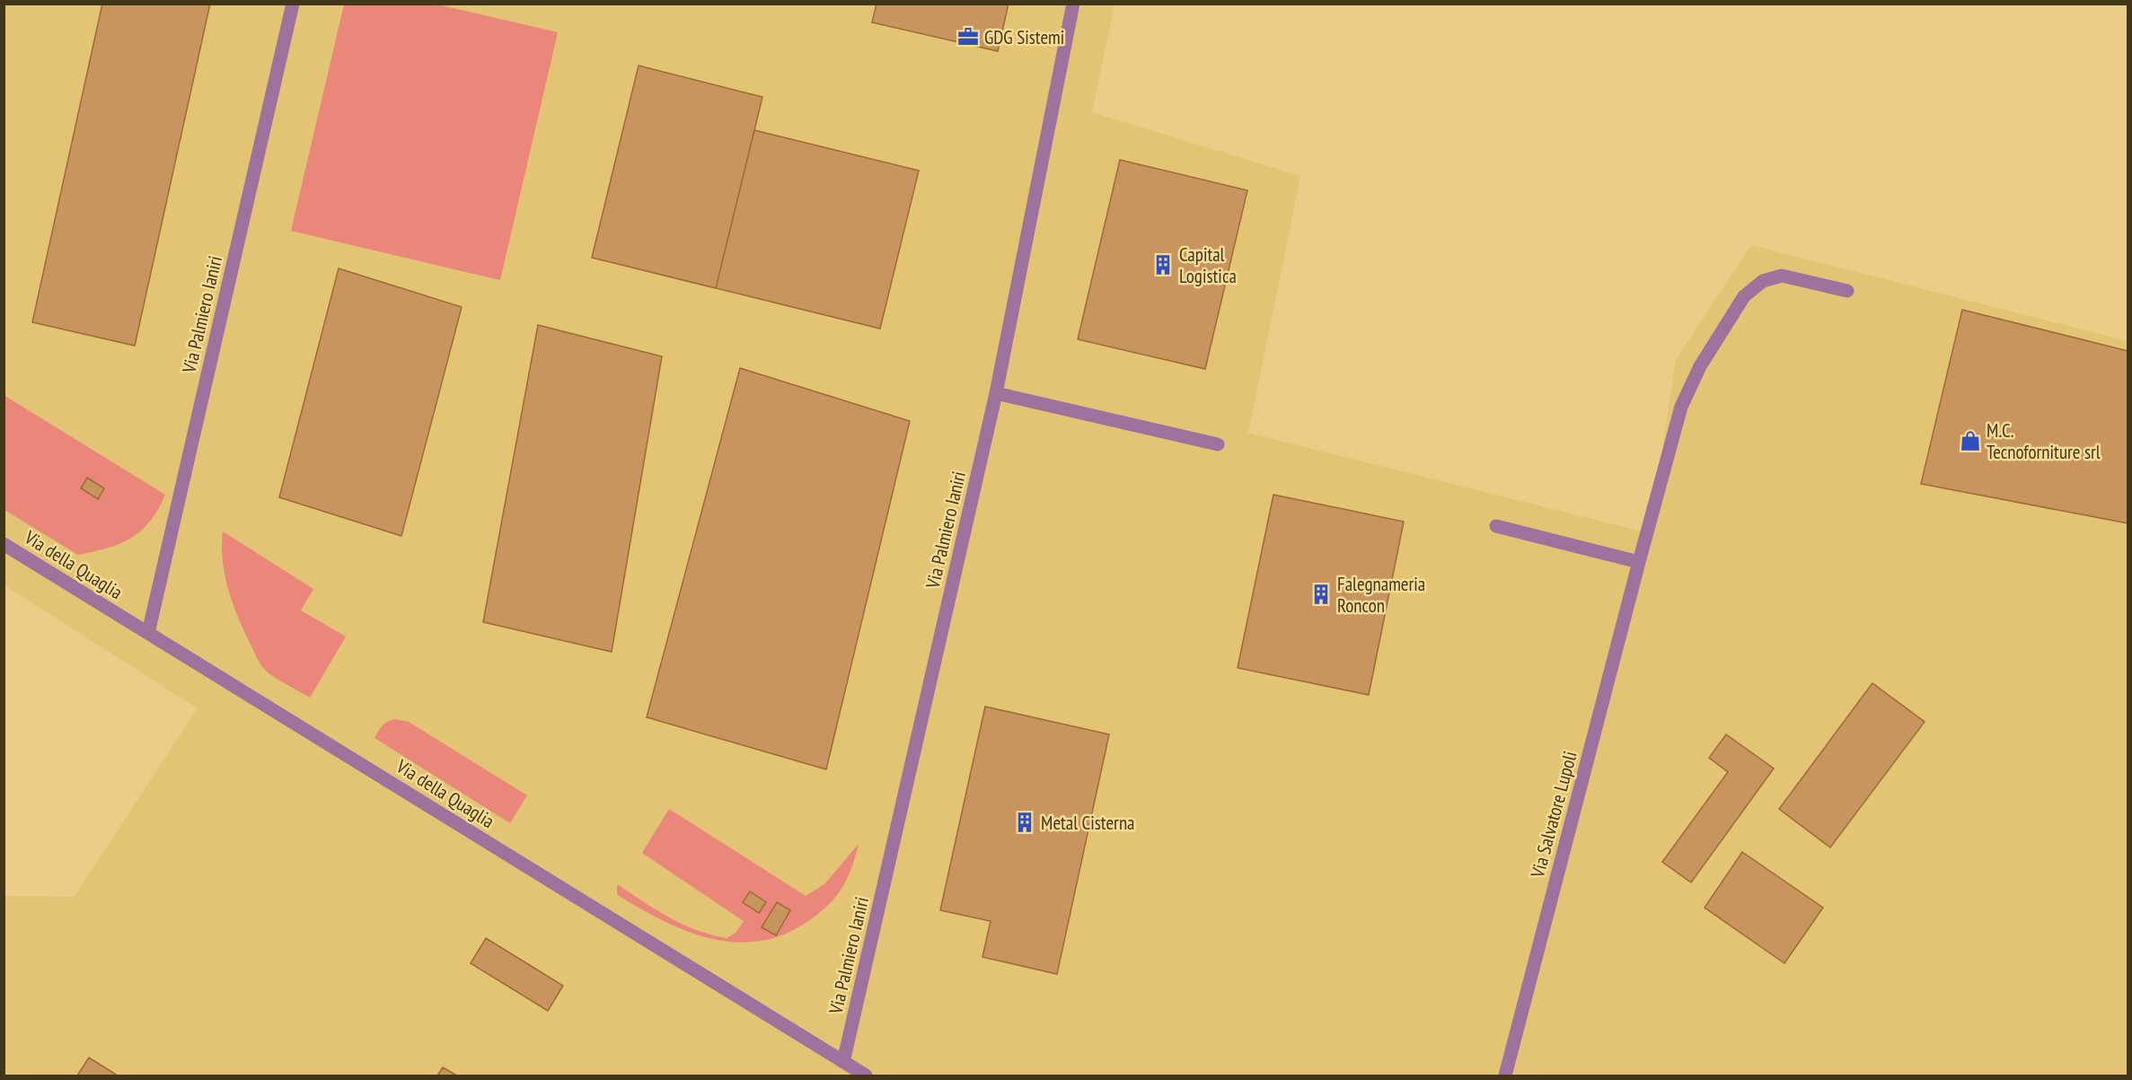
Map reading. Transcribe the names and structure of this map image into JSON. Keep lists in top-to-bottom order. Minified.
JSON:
{"streets":{"street":["Via Palmiero Ianiri","Via della Quaglia","Via Salvatore Lupoli"]},"crossings":[["Via Palmiero Ianiri","Via della Quaglia"]],"places":{"office":["GDG Sistemi"],"building":["Capital Logistica","Falegnameria Roncon","Metal Cisterna"],"shop":["M.C. Tecnoforniture srl"]}}
